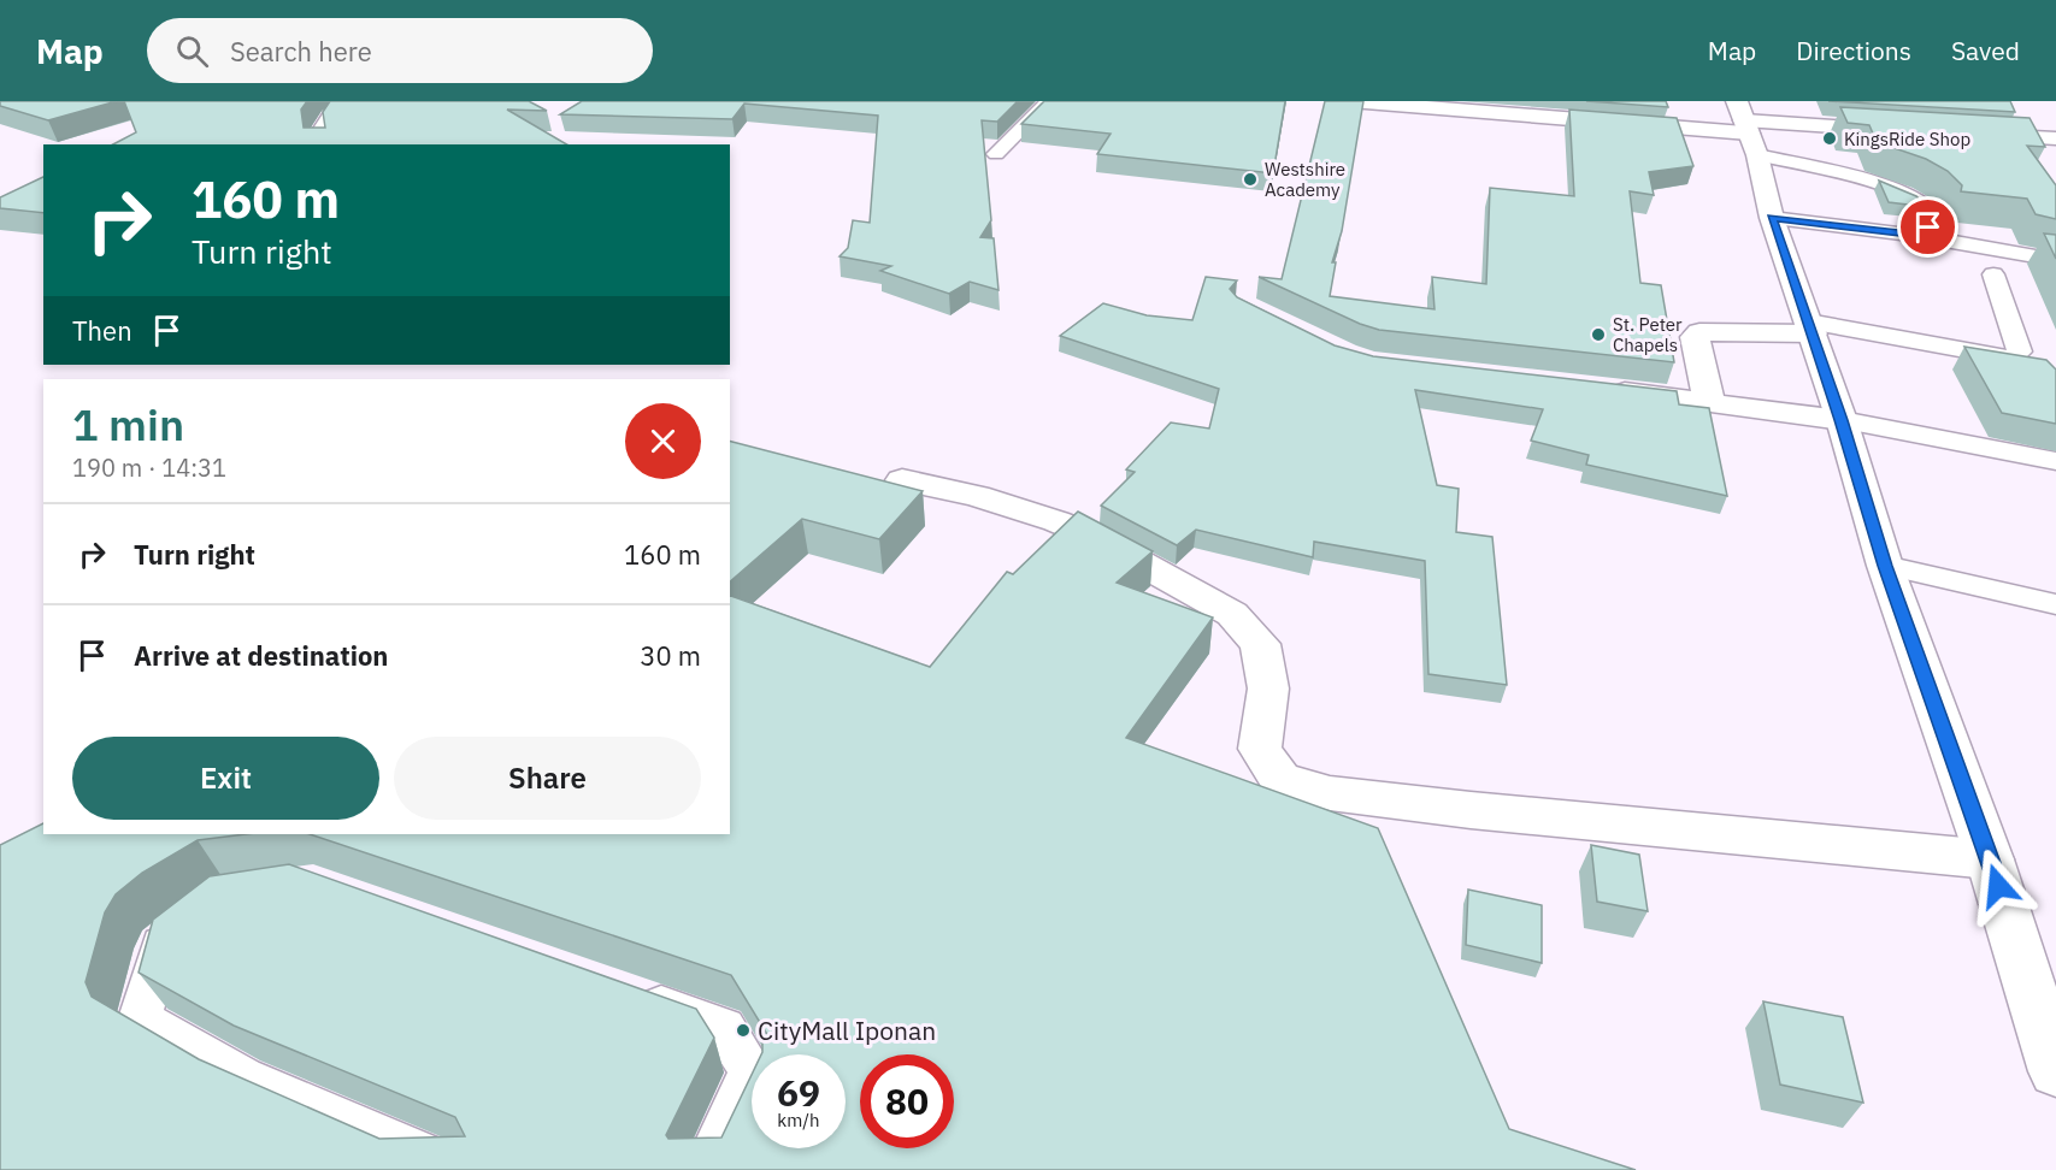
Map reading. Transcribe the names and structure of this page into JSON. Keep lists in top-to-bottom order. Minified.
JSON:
{"places":["KingsRide Shop","Westshire Academy","St. Peter Chapels","CityMall Iponan"],"page":{"header":"Map","search":"Search here","nav":["Map","Directions","Saved"],"turn":["160 m","Turn right"],"then":"Then","heading":["1 min","190 m · 14:31"],"list":[{"name":"Turn right","value":"160 m"},{"name":"Arrive at destination","value":"30 m"}],"buttons":["Exit","Share"],"speed":"69 km/h","limit":"80"}}
